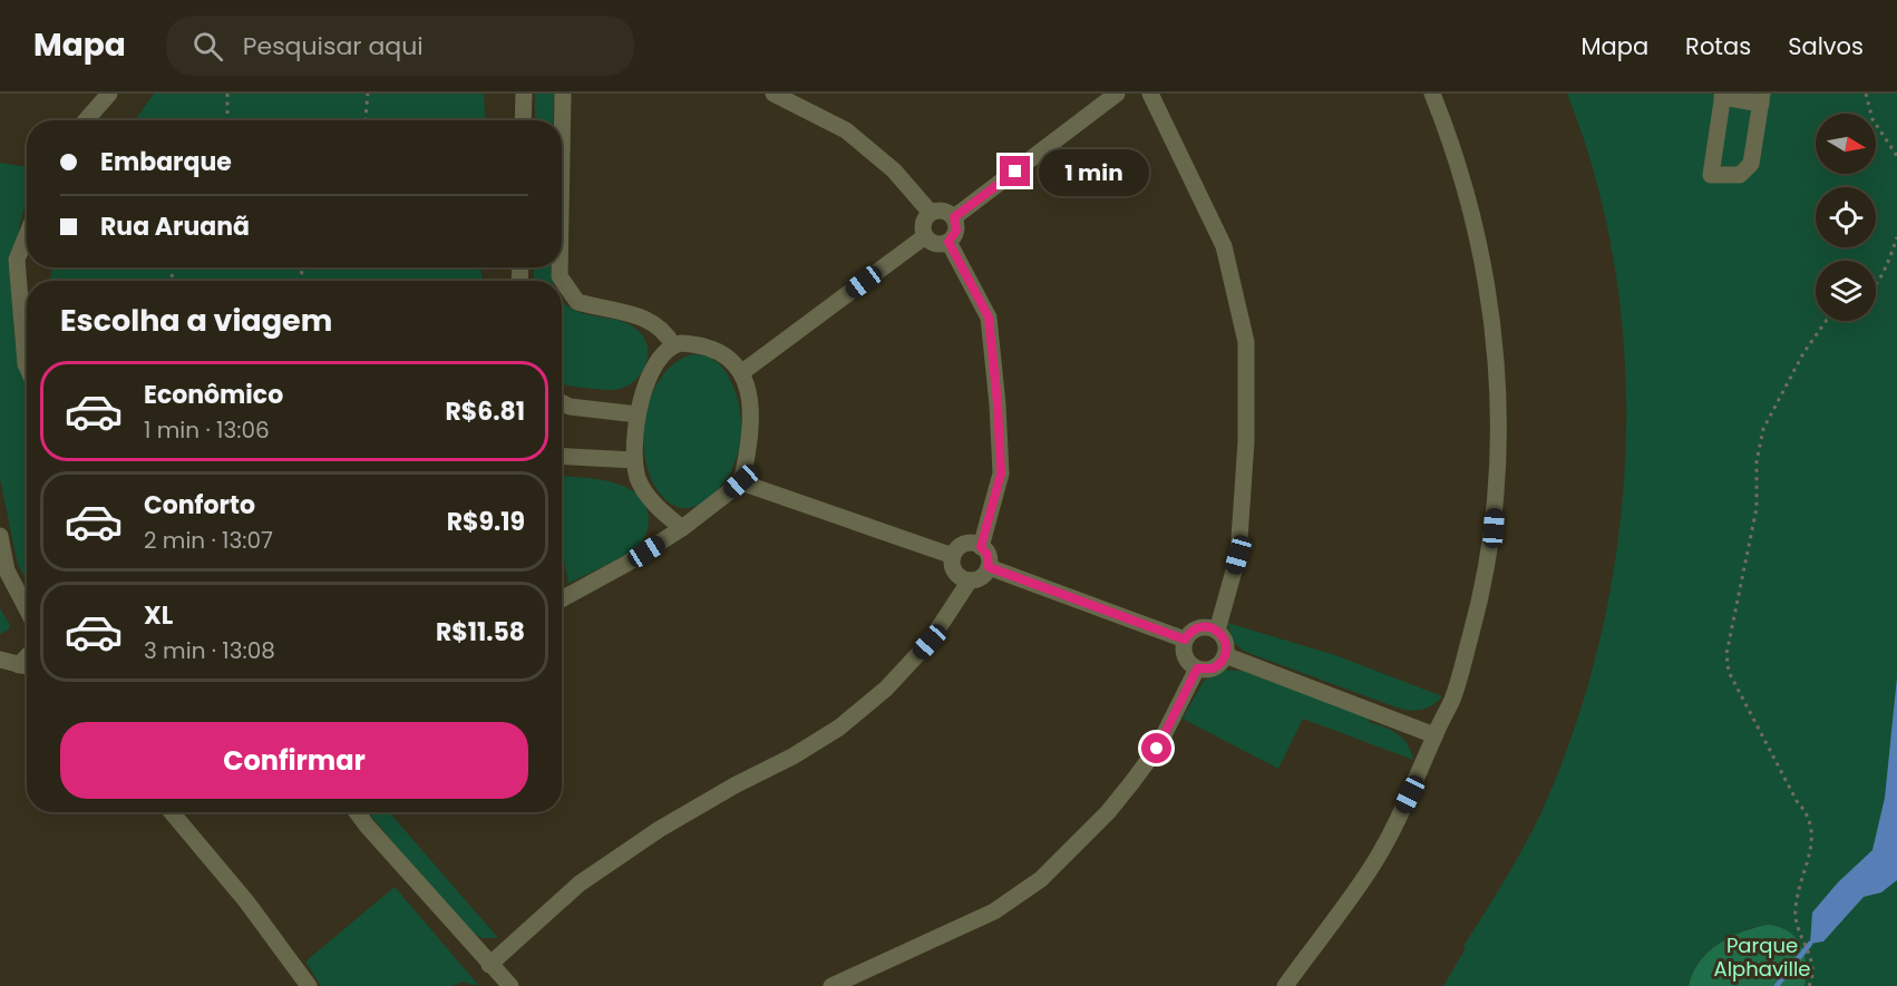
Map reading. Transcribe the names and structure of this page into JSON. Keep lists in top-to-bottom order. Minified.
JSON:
{"parks":["Parque Alphaville"],"north":"right","page":{"header":"Mapa","search":"Pesquisar aqui","nav":["Mapa","Rotas","Salvos"],"banner":["Embarque","Rua Aruanã"],"bubble":"1 min","heading":"Escolha a viagem","list":[{"name":"Econômico","note":"1 min · 13:06","value":"R$6.81"},{"name":"Conforto","note":"2 min · 13:07","value":"R$9.19"},{"name":"XL","note":"3 min · 13:08","value":"R$11.58"}],"buttons":"Confirmar"}}
